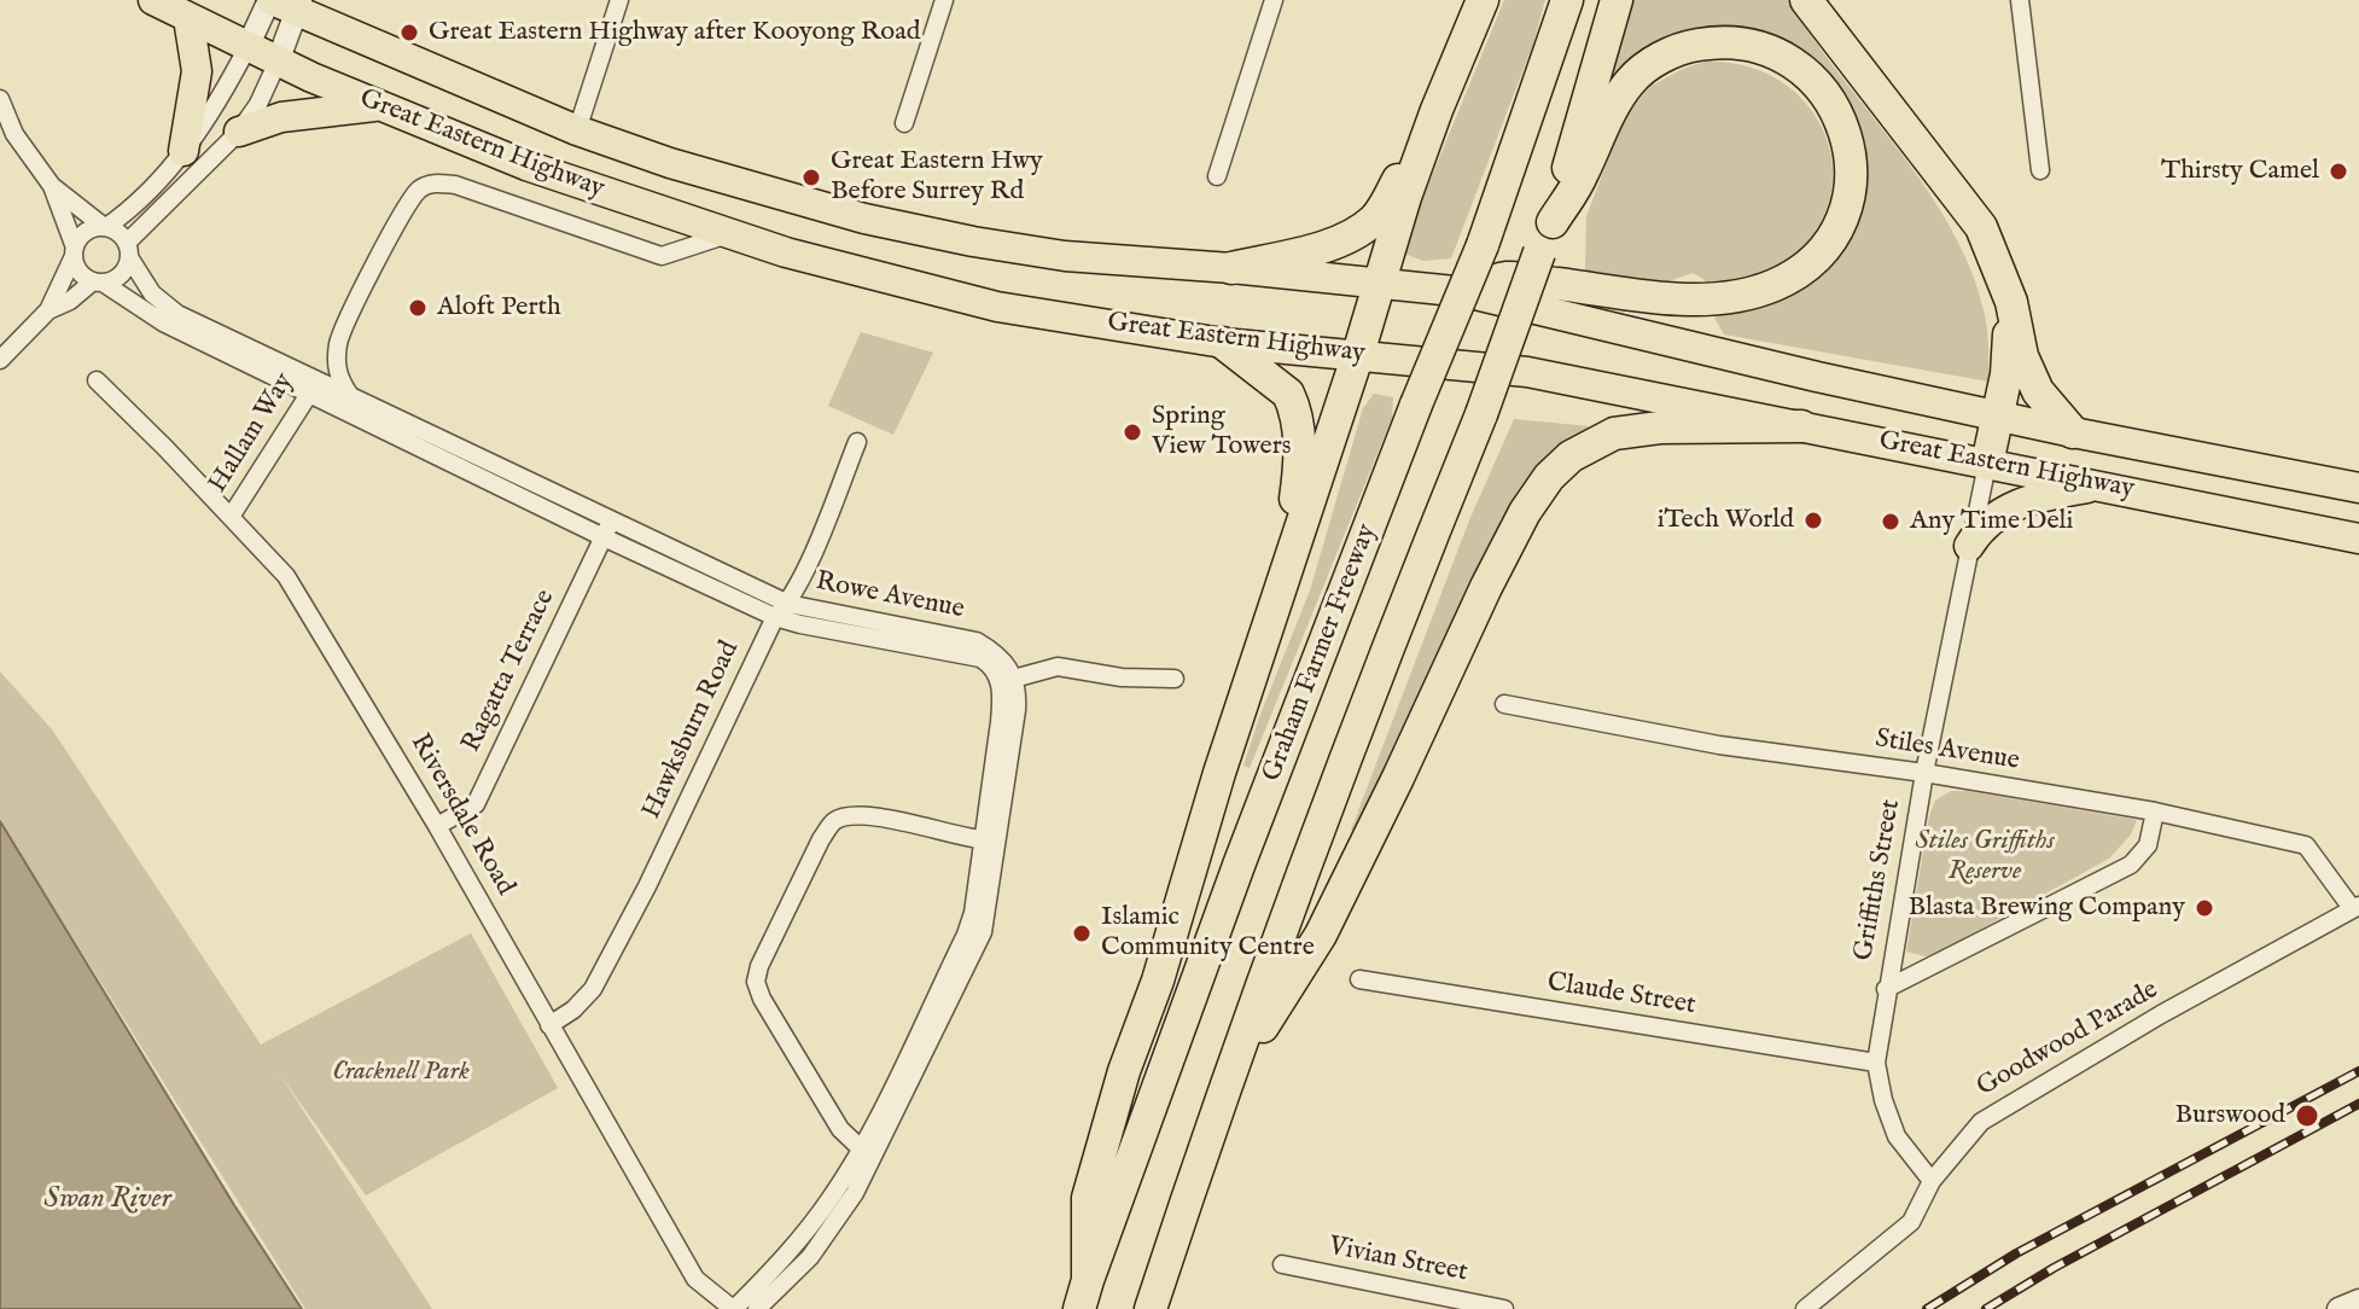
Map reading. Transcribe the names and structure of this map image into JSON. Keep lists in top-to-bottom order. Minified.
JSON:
{"streets":{"highway":["Great Eastern Highway","Graham Farmer Freeway"],"street":["Hallam Way","Rowe Avenue","Ragatta Terrace","Hawksburn Road","Stiles Avenue","Riversdale Road","Griffiths Street","Claude Street","Goodwood Parade","Vivian Street"]},"crossings":[["Great Eastern Highway","Griffiths Street"],["Hallam Way","Rowe Avenue"],["Hallam Way","Riversdale Road"],["Rowe Avenue","Ragatta Terrace"],["Rowe Avenue","Hawksburn Road"],["Ragatta Terrace","Riversdale Road"],["Hawksburn Road","Riversdale Road"],["Stiles Avenue","Griffiths Street"],["Stiles Avenue","Goodwood Parade"],["Griffiths Street","Claude Street"],["Griffiths Street","Goodwood Parade"]],"water":["Swan River"],"parks":["Stiles Griffiths Reserve","Cracknell Park"],"places":["Great Eastern Highway after Kooyong Road","Thirsty Camel","Great Eastern Hwy Before Surrey Rd","Aloft Perth","Spring View Towers","iTech World","Any Time Deli","Blasta Brewing Company","Islamic Community Centre","Burswood"]}
